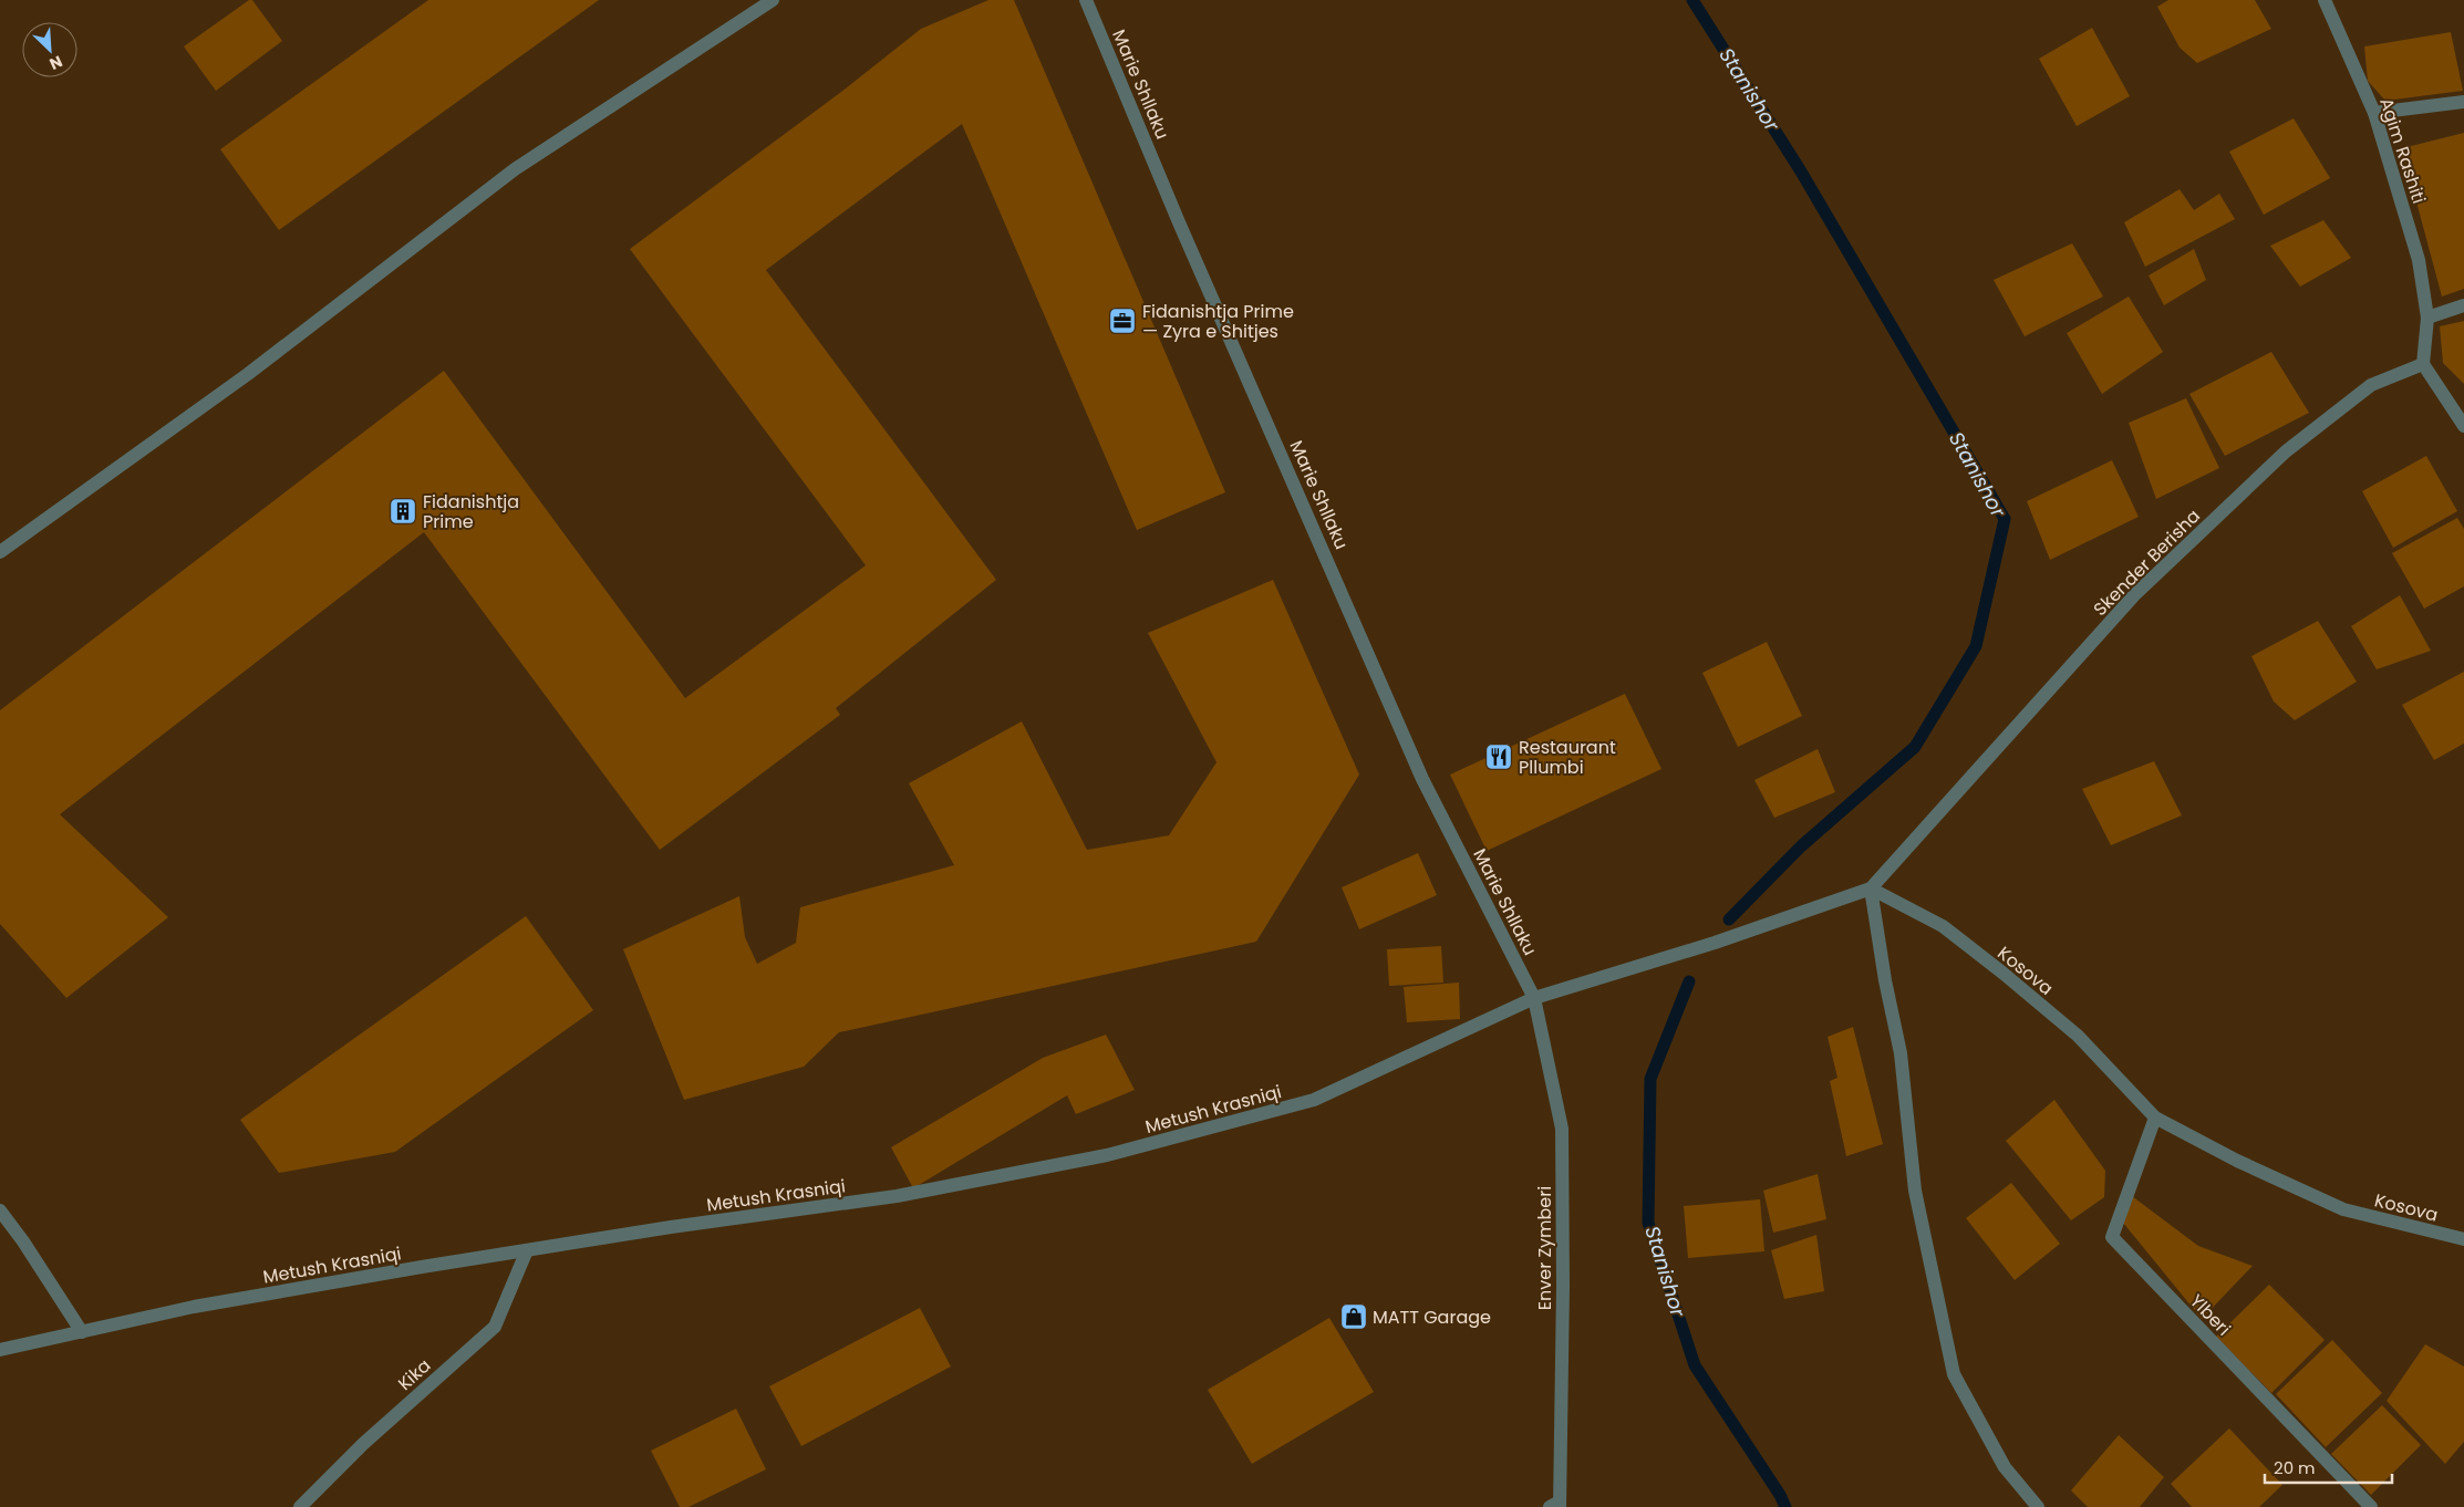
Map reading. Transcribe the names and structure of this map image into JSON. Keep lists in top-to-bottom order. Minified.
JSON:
{"streets":{"street":["Marie Shllaku","Agim Rashiti","Skender Berisha","Kosova","Metush Krasniqi","Enver Zymberi","Ylberi","Kika"]},"crossings":[["Marie Shllaku","Metush Krasniqi"],["Marie Shllaku","Enver Zymberi"],["Skender Berisha","Kosova"],["Kosova","Ylberi"],["Metush Krasniqi","Enver Zymberi"],["Metush Krasniqi","Kika"]],"water":["Stanishor"],"places":{"office":["Fidanishtja Prime — Zyra e Shitjes"],"building":["Fidanishtja Prime"],"restaurant":["Restaurant Pllumbi"],"shop":["MATT Garage"]},"scale_bar":"20 m","north":"bottom right"}
